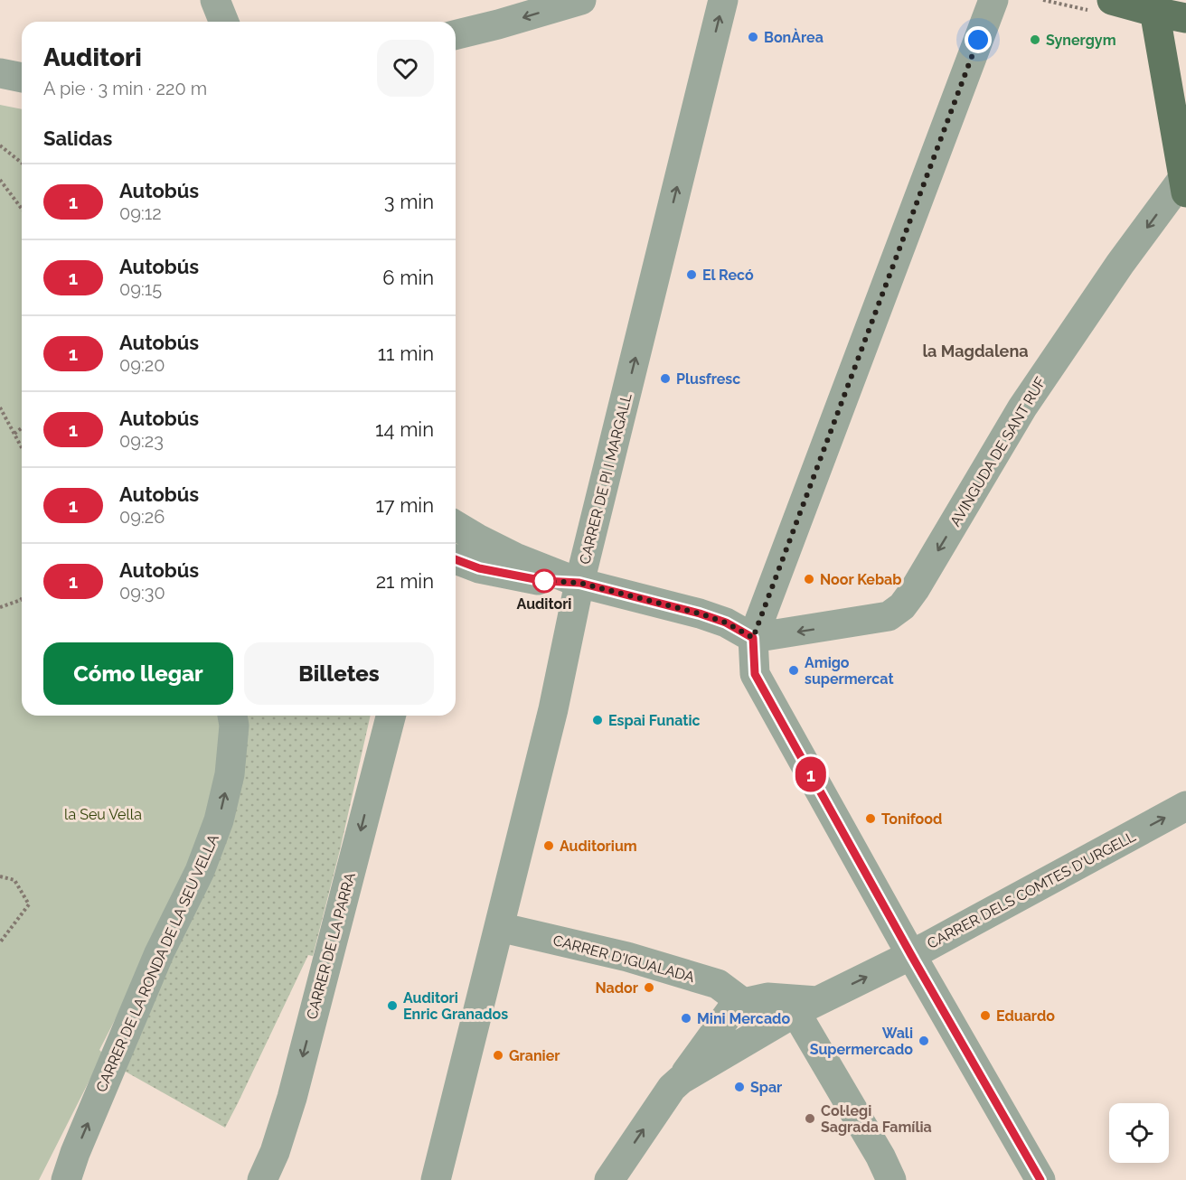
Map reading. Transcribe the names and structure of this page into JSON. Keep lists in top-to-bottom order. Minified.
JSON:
{"streets":{"street":["AVINGUDA DE SANT RUF","CARRER DE PI I MARGALL","CARRER DELS COMTES D'URGELL","CARRER DE LA PARRA","CARRER D'IGUALADA","CARRER DE LA RONDA DE LA SEU VELLA"]},"crossings":[["CARRER DE PI I MARGALL","CARRER D'IGUALADA"],["CARRER DELS COMTES D'URGELL","CARRER D'IGUALADA"]],"one_way":["CARRER DELS COMTES D'URGELL","CARRER DE LA PARRA","CARRER DE LA RONDA DE LA SEU VELLA"],"districts":["la Magdalena"],"parks":["la Seu Vella"],"places":["BonÀrea","Synergym","El Recó","Plusfresc","Noor Kebab","Auditori","Amigo supermercat","Espai Funatic","Tonifood","Auditorium","Nador","Auditori Enric Granados","Eduardo","Mini Mercado","Wali Supermercado","Granier","Spar","Col·legi Sagrada Família"],"lines":["bus line 1"],"page":{"on_map":"1","heading":[["Auditori","A pie · 3 min · 220 m"],"Salidas"],"list":[{"mark":"1","name":"Autobús","note":"09:12","value":"3 min"},{"mark":"1","name":"Autobús","note":"09:15","value":"6 min"},{"mark":"1","name":"Autobús","note":"09:20","value":"11 min"},{"mark":"1","name":"Autobús","note":"09:23","value":"14 min"},{"mark":"1","name":"Autobús","note":"09:26","value":"17 min"},{"mark":"1","name":"Autobús","note":"09:30","value":"21 min"}],"buttons":["Cómo llegar","Billetes"]}}
